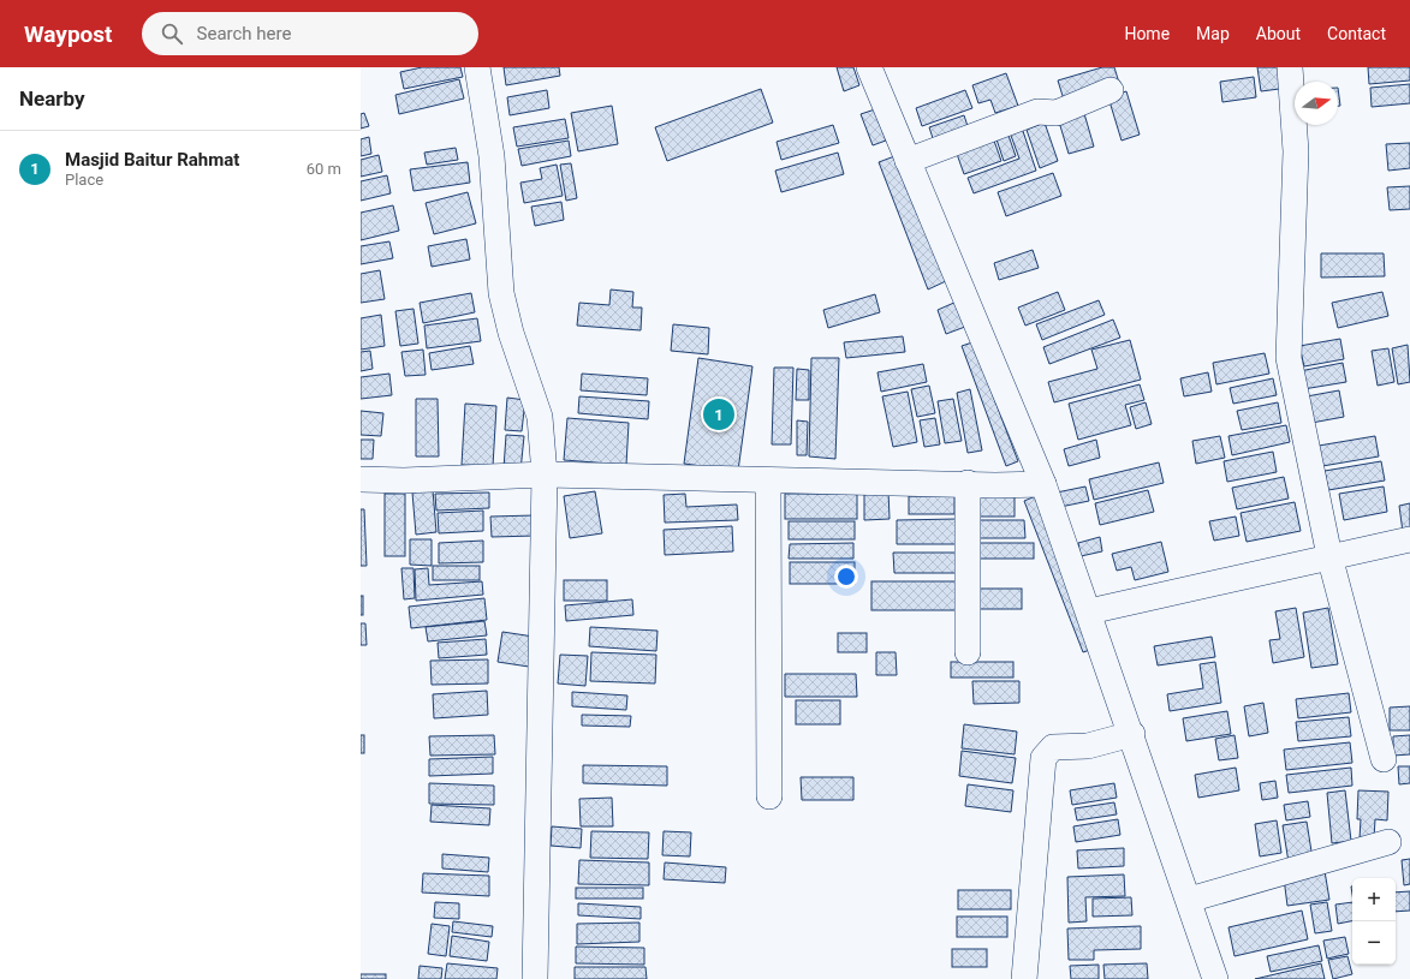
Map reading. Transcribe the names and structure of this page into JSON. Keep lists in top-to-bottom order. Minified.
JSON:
{"north":"right","page":{"header":"Waypost","search":"Search here","nav":["Home","Map","About","Contact"],"heading":"Nearby","list":[{"mark":"1","name":"Masjid Baitur Rahmat","note":"Place","value":"60 m"}],"pins":"1","map_buttons":["+","−"]}}
